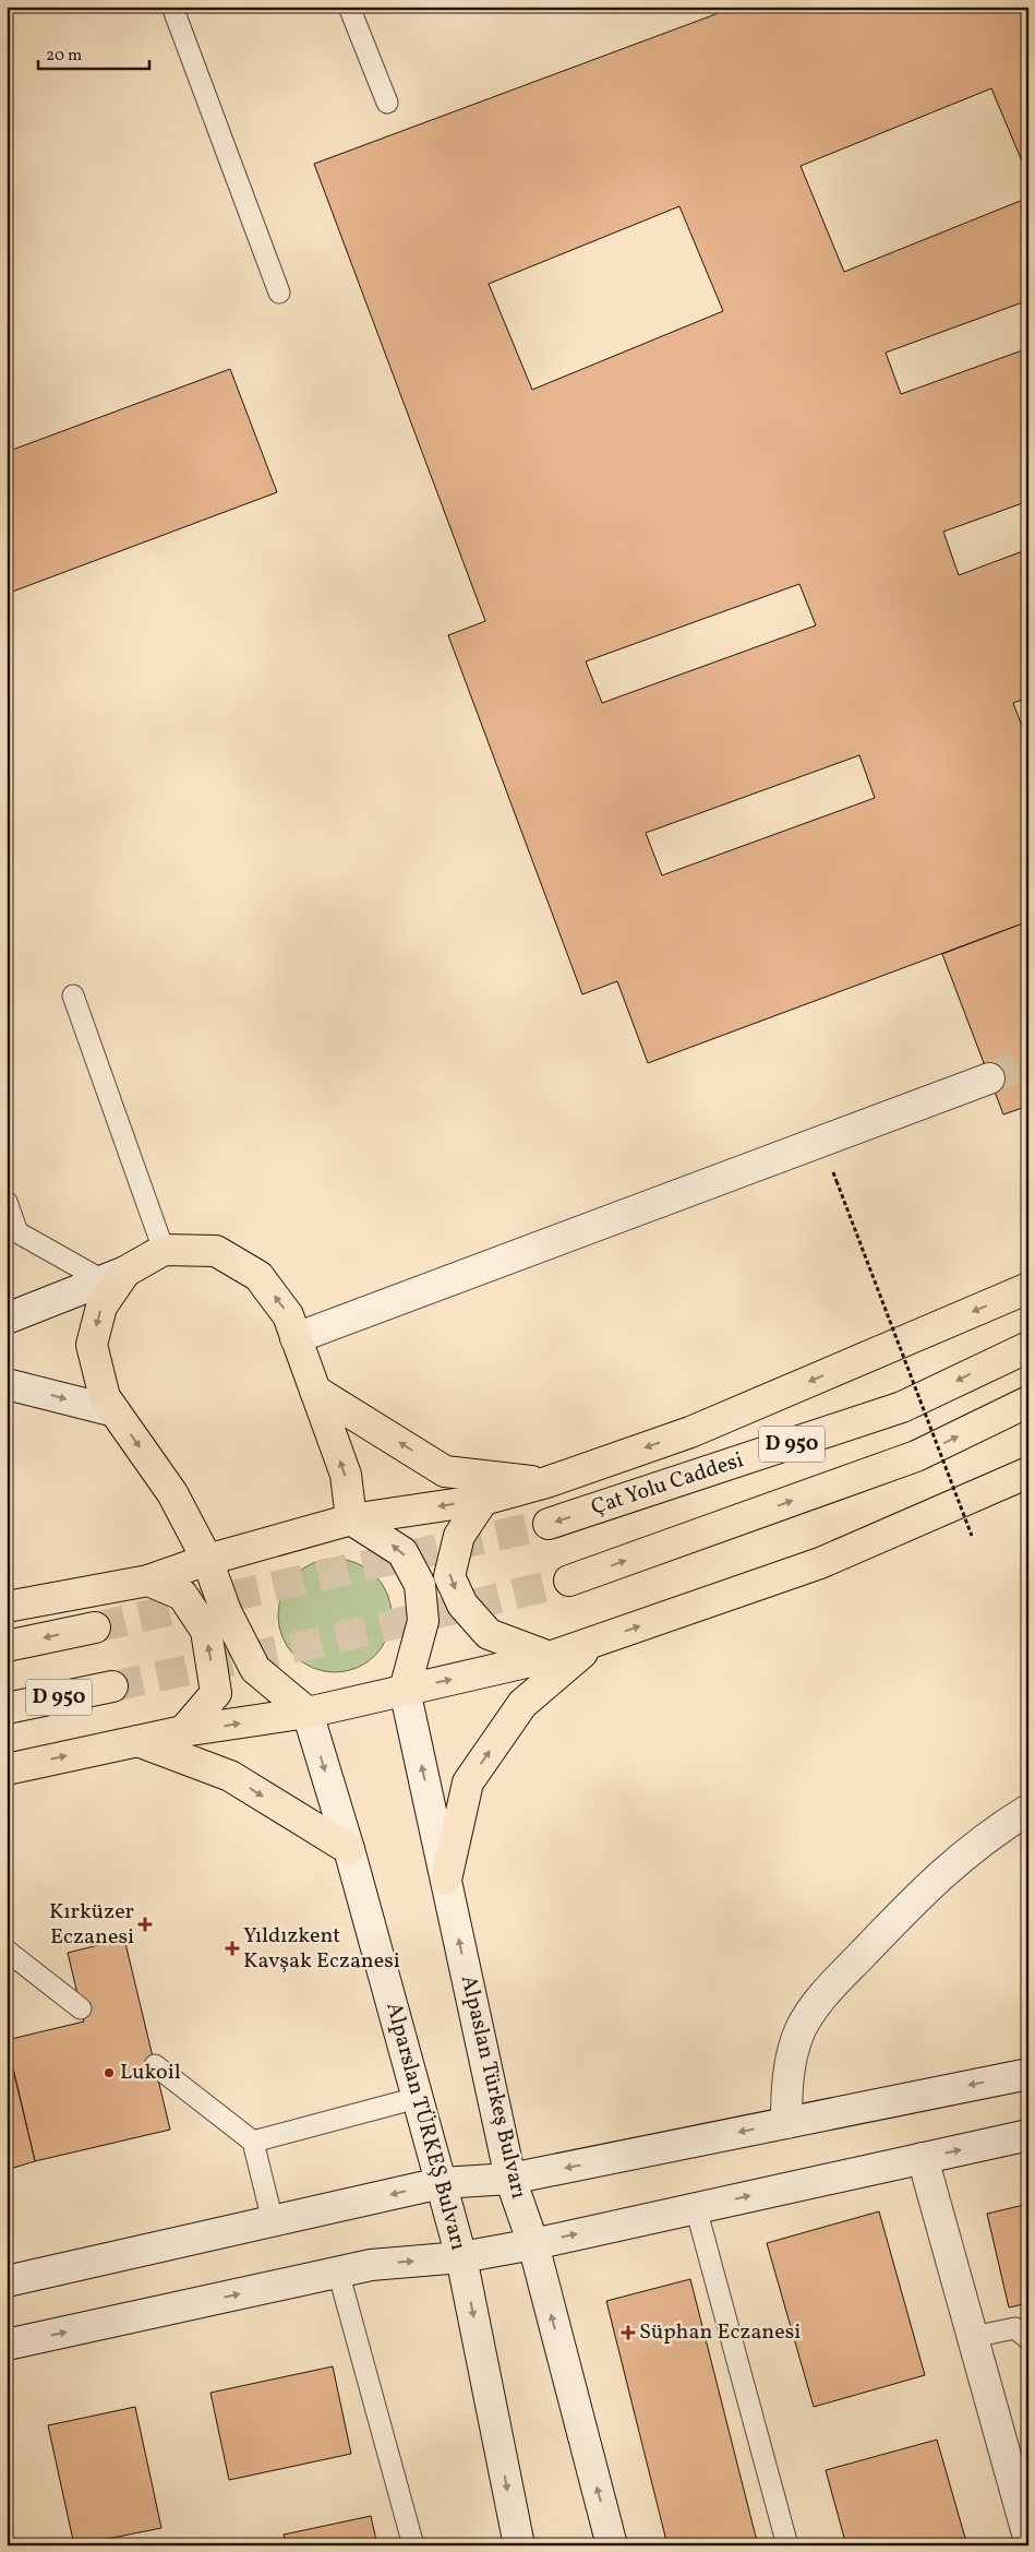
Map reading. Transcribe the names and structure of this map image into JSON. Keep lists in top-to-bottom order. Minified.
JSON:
{"streets":{"highway":["D 950","Çat Yolu Caddesi"],"street":["Alpaslan Türkeş Bulvarı","Alparslan TÜRKEŞ Bulvarı"]},"one_way":["Alpaslan Türkeş Bulvarı","Alparslan TÜRKEŞ Bulvarı"],"places":{"health":["Kırküzer Eczanesi","Yıldızkent Kavşak Eczanesi","Süphan Eczanesi"],"other":["Lukoil"]},"scale_bar":"20 m"}
